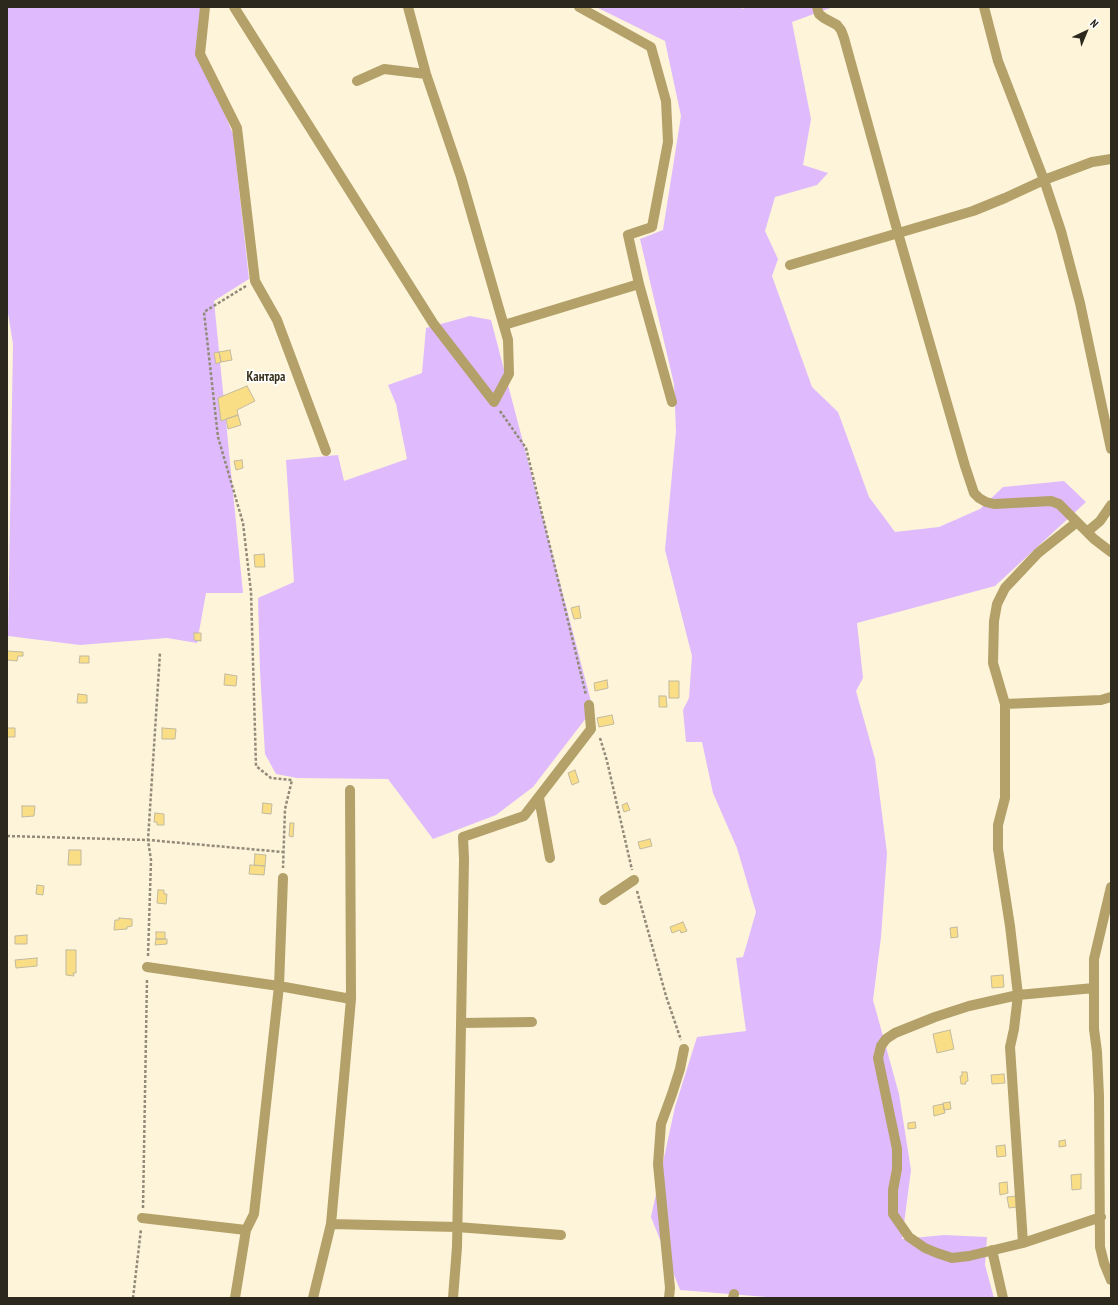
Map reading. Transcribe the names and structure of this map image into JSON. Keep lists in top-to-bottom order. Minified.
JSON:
{"districts":["Кантара"],"north":"top right"}
